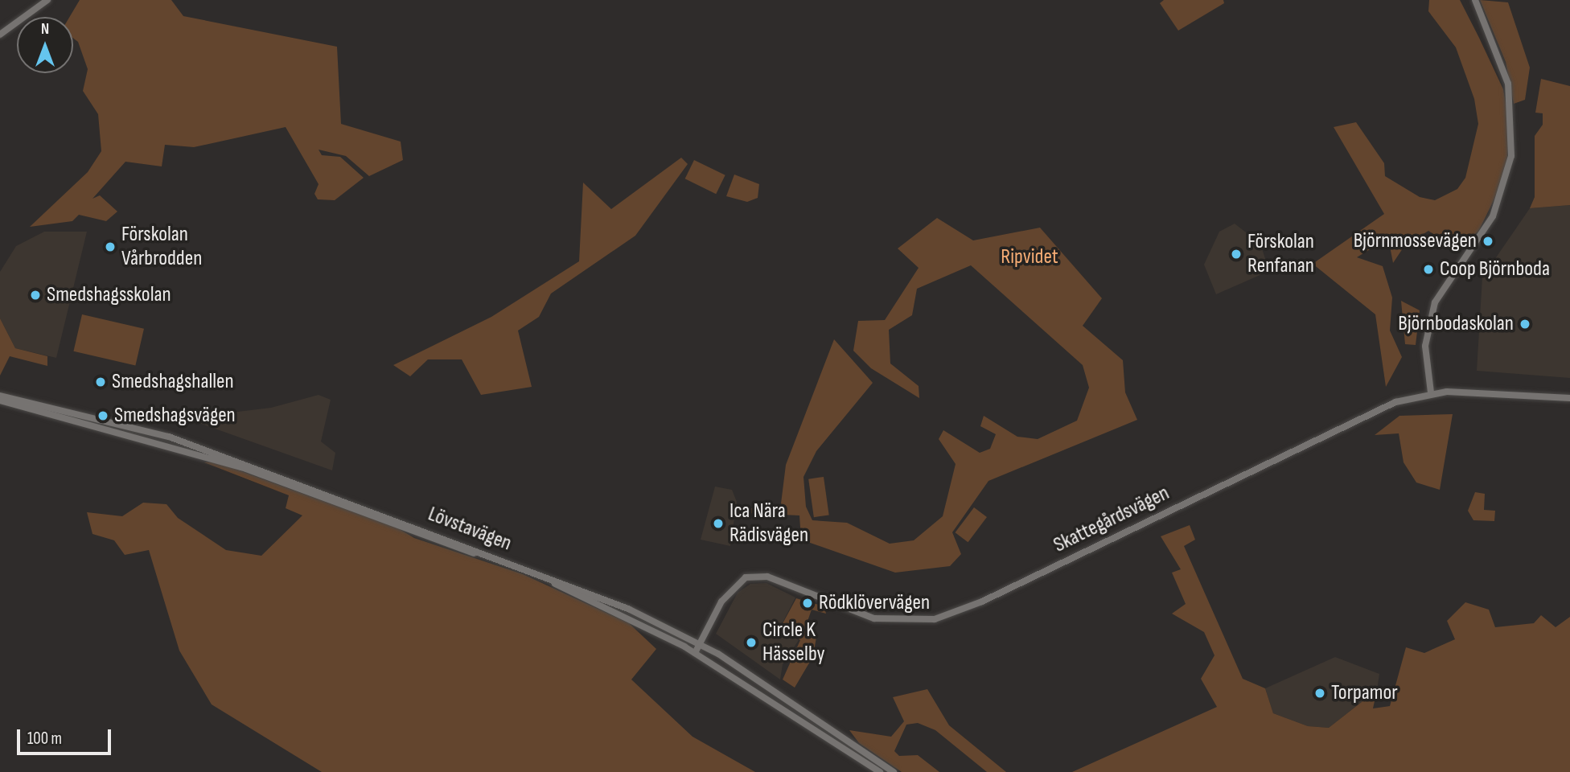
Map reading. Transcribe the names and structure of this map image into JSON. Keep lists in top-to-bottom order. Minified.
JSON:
{"streets":{"street":["Skattegårdsvägen","Lövstavägen"]},"crossings":[["Skattegårdsvägen","Lövstavägen"]],"parks":["Ripvidet"],"places":["Björnmossevägen","Förskolan Vårbrodden","Förskolan Renfanan","Coop Björnboda","Smedshagsskolan","Björnbodaskolan","Smedshagshallen","Smedshagsvägen","Ica Nära Rädisvägen","Rödklövervägen","Circle K Hässelby","Torpamor"],"scale_bar":"100 m","north":"top"}
